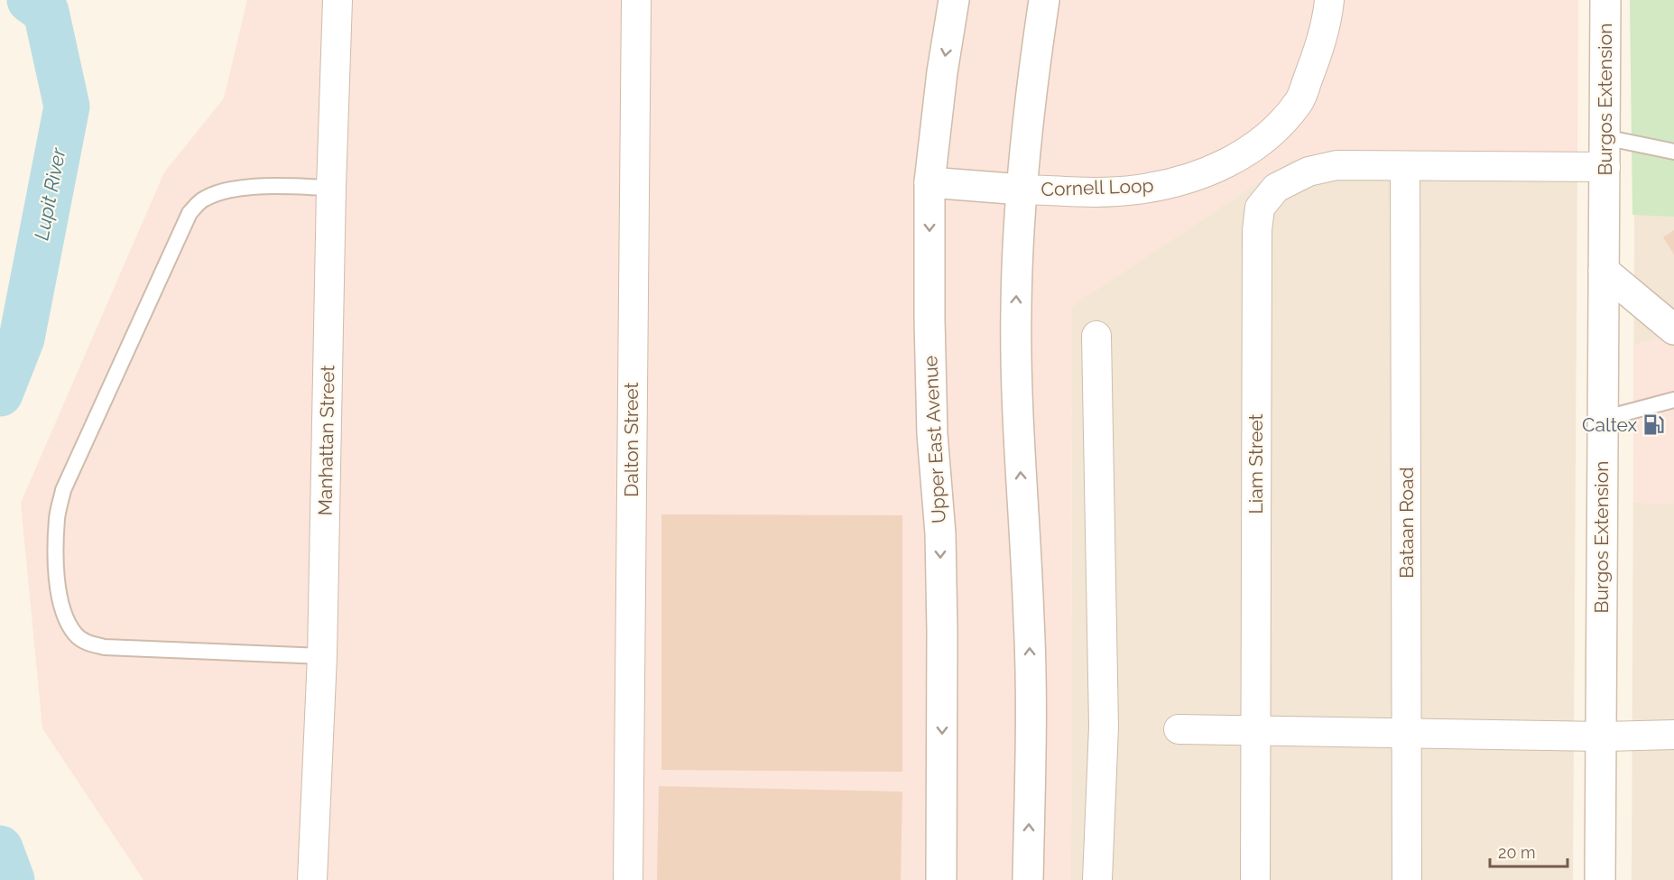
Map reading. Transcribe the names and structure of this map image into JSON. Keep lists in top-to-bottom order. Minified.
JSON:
{"streets":{"street":["Burgos Extension","Cornell Loop","Dalton Street","Upper East Avenue","Manhattan Street","Liam Street","Bataan Road"]},"crossings":[["Burgos Extension","Liam Street"],["Liam Street","Bataan Road"]],"water":["Lupit River"],"places":{"fuel station":["Caltex"]},"scale_bar":"20 m"}
